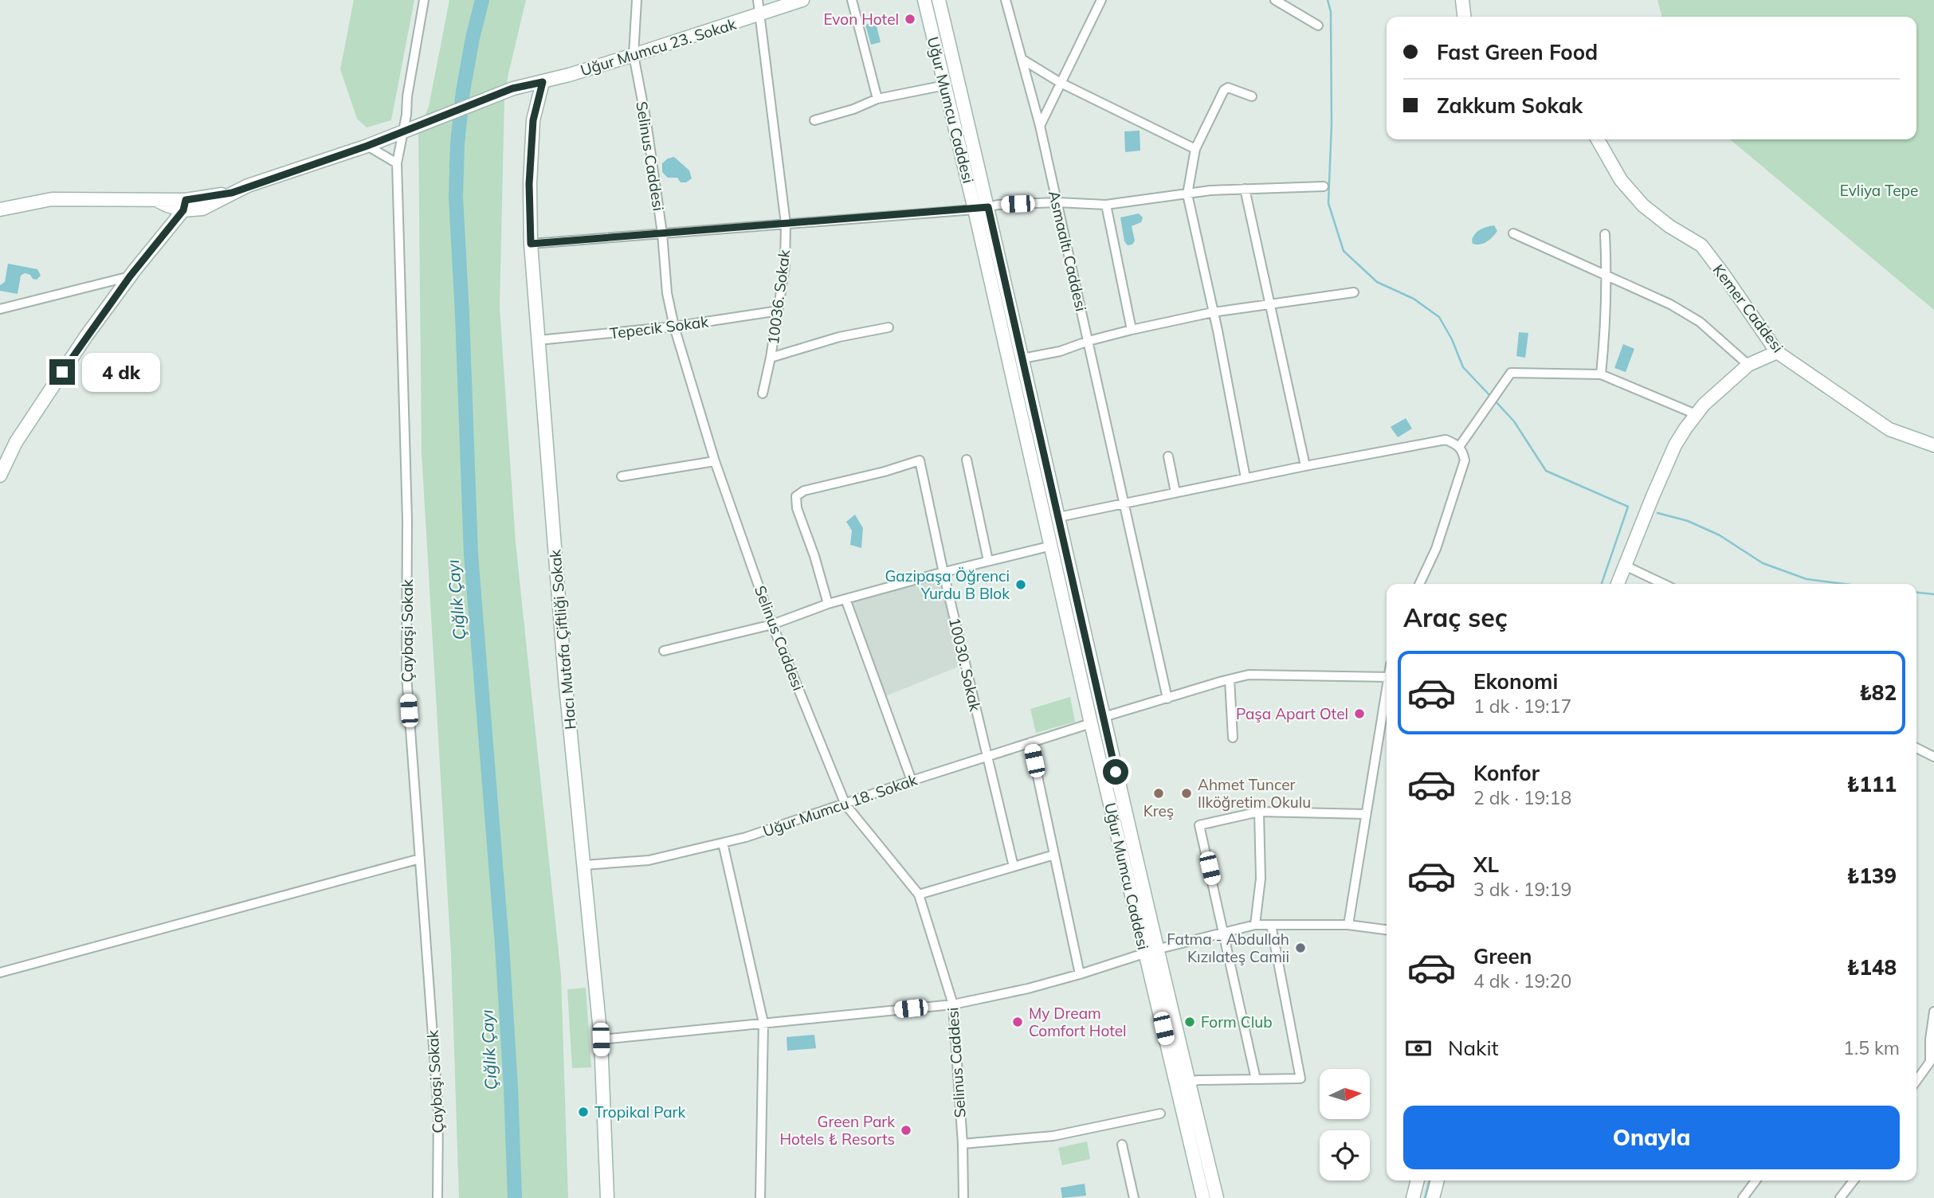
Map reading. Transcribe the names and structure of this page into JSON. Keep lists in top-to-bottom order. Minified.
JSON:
{"streets":{"street":["Uğur Mumcu 23. Sokak","Uğur Mumcu Caddesi","Selinus Caddesi","Asmaaltı Caddesi","10036. Sokak","Kemer Caddesi","Tepecik Sokak","Çaybaşi Sokak","Hacı Mutafa Çiftliği Sokak","10030. Sokak","Uğur Mumcu 18. Sokak"]},"crossings":[["Uğur Mumcu 23. Sokak","Selinus Caddesi"],["Uğur Mumcu 23. Sokak","10036. Sokak"],["Uğur Mumcu 23. Sokak","Çaybaşi Sokak"],["Uğur Mumcu 23. Sokak","Hacı Mutafa Çiftliği Sokak"],["Uğur Mumcu Caddesi","Uğur Mumcu 18. Sokak"],["Selinus Caddesi","Tepecik Sokak"],["Selinus Caddesi","Uğur Mumcu 18. Sokak"],["10036. Sokak","Tepecik Sokak"],["Tepecik Sokak","Hacı Mutafa Çiftliği Sokak"],["Hacı Mutafa Çiftliği Sokak","Uğur Mumcu 18. Sokak"],["10030. Sokak","Uğur Mumcu 18. Sokak"]],"water":["Çığlık Çayı"],"parks":["Evliya Tepe"],"places":["Evon Hotel","Gazipaşa Öğrenci Yurdu B Blok","Paşa Apart Otel","Kreş","Ahmet Tuncer Ilköğretim Okulu","Fatma - Abdullah Kızılateş Camii","My Dream Comfort Hotel","Form Club","Tropikal Park","Green Park Hotels ₺ Resorts"],"north":"right","page":{"banner":["Fast Green Food","Zakkum Sokak"],"bubble":"4 dk","heading":"Araç seç","list":[{"name":"Ekonomi","note":"1 dk · 19:17","value":"₺82"},{"name":"Konfor","note":"2 dk · 19:18","value":"₺111"},{"name":"XL","note":"3 dk · 19:19","value":"₺139"},{"name":"Green","note":"4 dk · 19:20","value":"₺148"}],"pay":["Nakit","1.5 km"],"buttons":"Onayla"}}
